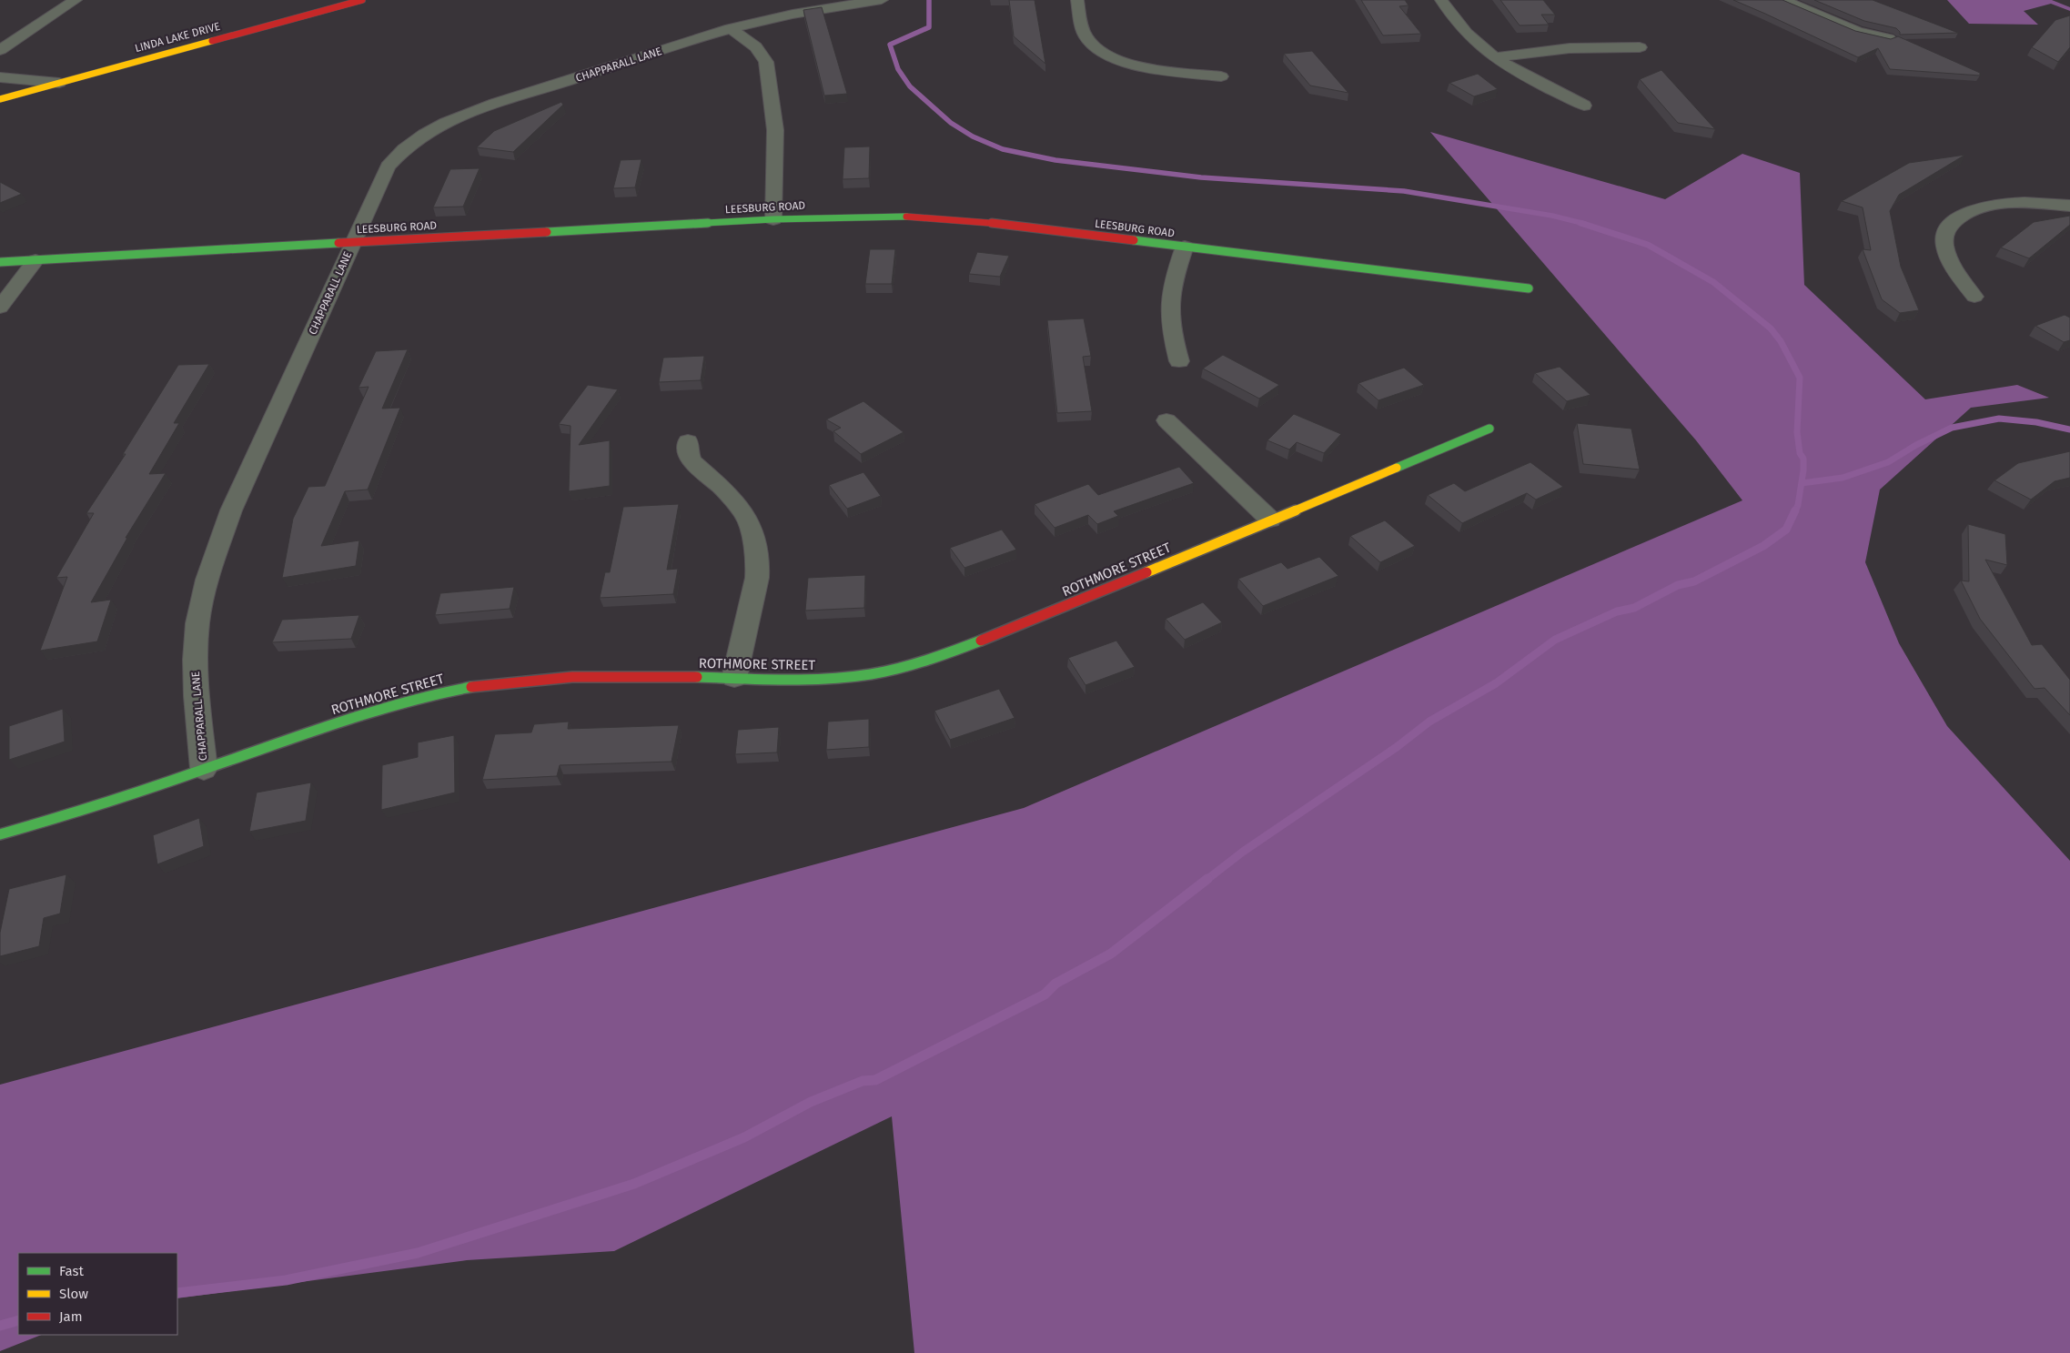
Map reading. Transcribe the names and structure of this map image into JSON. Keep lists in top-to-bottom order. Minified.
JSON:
{"streets":{"street":["LINDA LAKE DRIVE","CHAPPARALL LANE","LEESBURG ROAD","ROTHMORE STREET"]},"crossings":[["CHAPPARALL LANE","LEESBURG ROAD"],["CHAPPARALL LANE","ROTHMORE STREET"]],"legend":["Fast","Slow","Jam"]}
